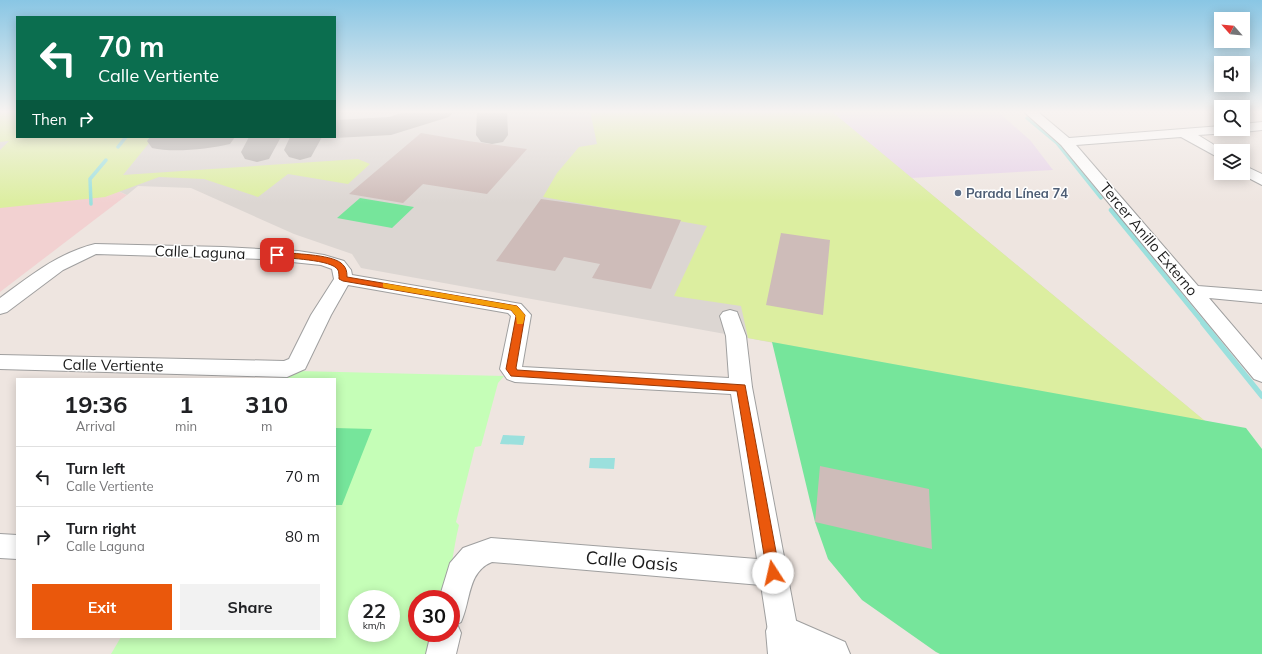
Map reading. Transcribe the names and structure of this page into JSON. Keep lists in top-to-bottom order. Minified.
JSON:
{"streets":{"street":["Tercer Anillo Externo","Calle Laguna","Calle Vertiente","Calle Oasis"]},"crossings":[["Calle Laguna","Calle Vertiente"]],"places":["Parada Línea 74"],"north":"top left","page":{"turn":["70 m","Calle Vertiente"],"then":"Then","eta":["19:36","Arrival","1","min","310","m"],"list":[{"name":"Turn left","note":"Calle Vertiente","value":"70 m"},{"name":"Turn right","note":"Calle Laguna","value":"80 m"}],"buttons":["Exit","Share"],"speed":"22 km/h","limit":"30"}}
